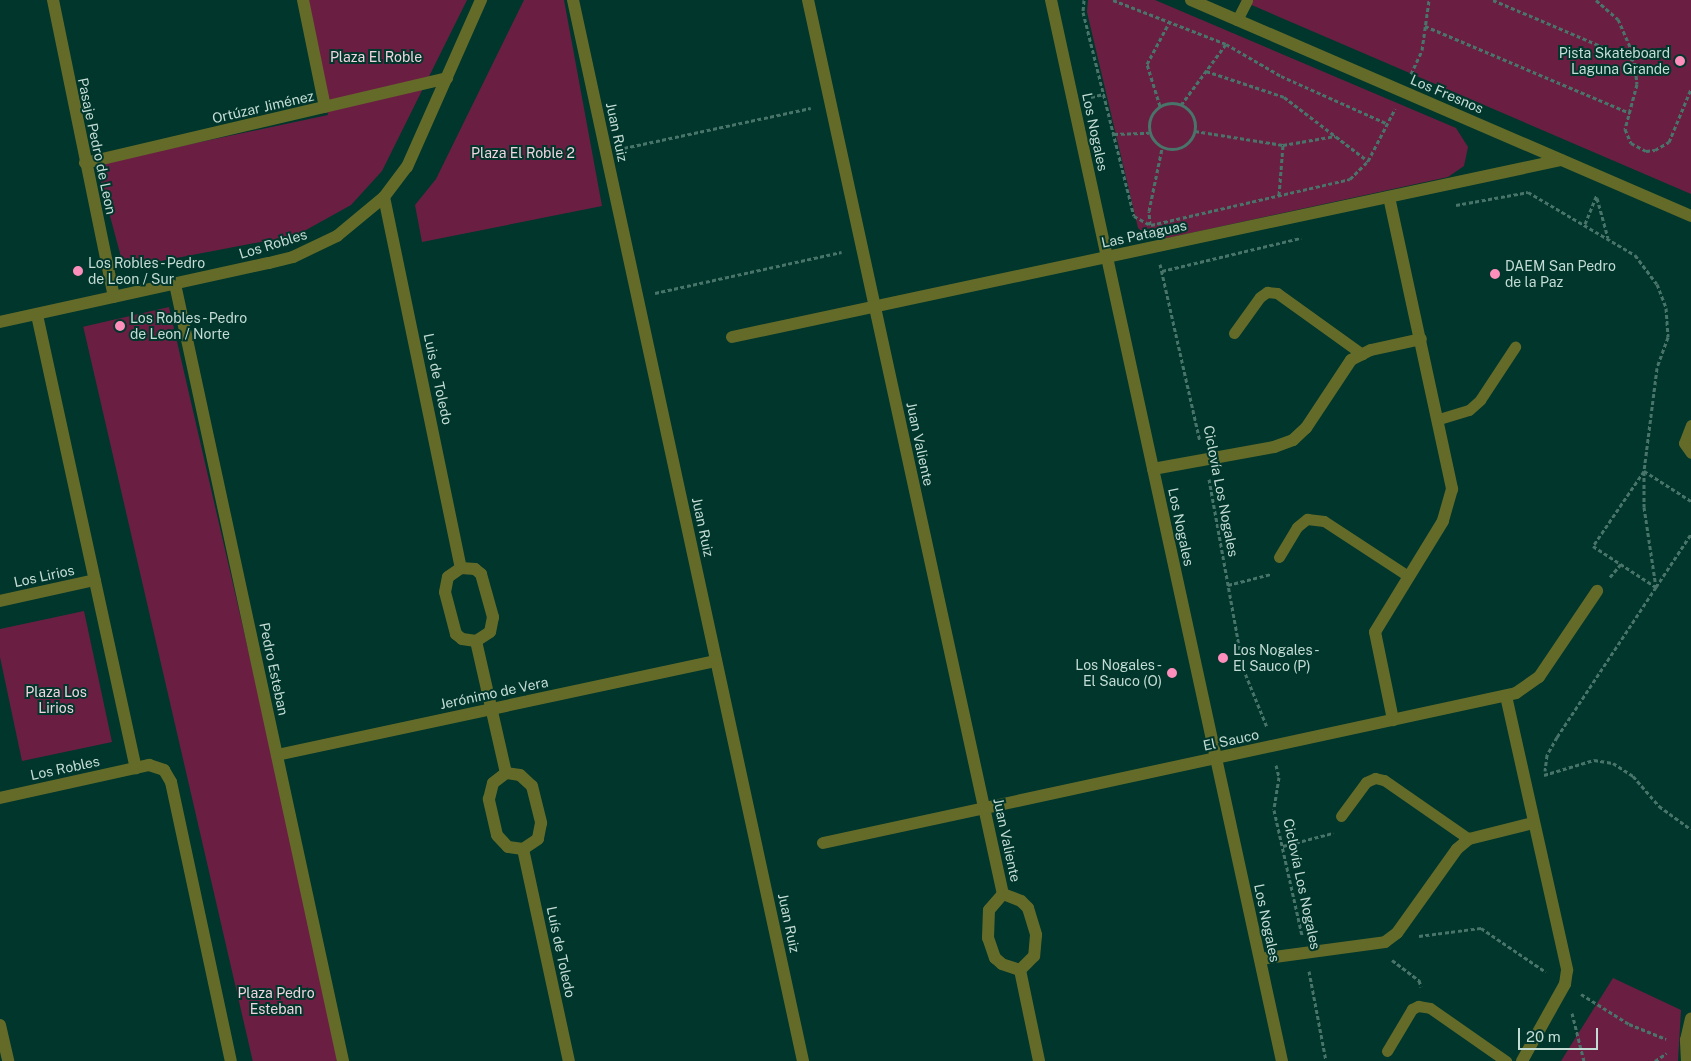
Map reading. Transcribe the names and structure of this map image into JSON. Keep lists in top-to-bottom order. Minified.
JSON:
{"streets":{"street":["Los Fresnos","Ortúzar Jiménez","Juan Ruiz","Los Nogales","Pasaje Pedro de Leon","Las Pataguas","Los Robles","Luis de Toledo","Juan Valiente","Los Lirios","Pedro Esteban","Jerónimo de Vera","El Sauco","Luís de Toledo"],"path":["Ciclovía Los Nogales"]},"crossings":[["Los Fresnos","Las Pataguas"],["Ortúzar Jiménez","Pasaje Pedro de Leon"],["Ortúzar Jiménez","Los Robles"],["Juan Ruiz","Jerónimo de Vera"],["Los Nogales","Las Pataguas"],["Los Nogales","El Sauco"],["Pasaje Pedro de Leon","Los Robles"],["Las Pataguas","Juan Valiente"],["Las Pataguas","Ciclovía Los Nogales"],["Los Robles","Luis de Toledo"],["Los Robles","Pedro Esteban"],["Juan Valiente","El Sauco"],["Ciclovía Los Nogales","El Sauco"],["Pedro Esteban","Jerónimo de Vera"]],"parks":["Plaza El Roble","Plaza El Roble 2","Plaza Los Lirios","Plaza Pedro Esteban"],"places":["Pista Skateboard Laguna Grande","Los Robles - Pedro de Leon / Sur","DAEM San Pedro de la Paz","Los Robles - Pedro de Leon / Norte","Los Nogales - El Sauco (P)","Los Nogales - El Sauco (O)"],"scale_bar":"20 m"}
